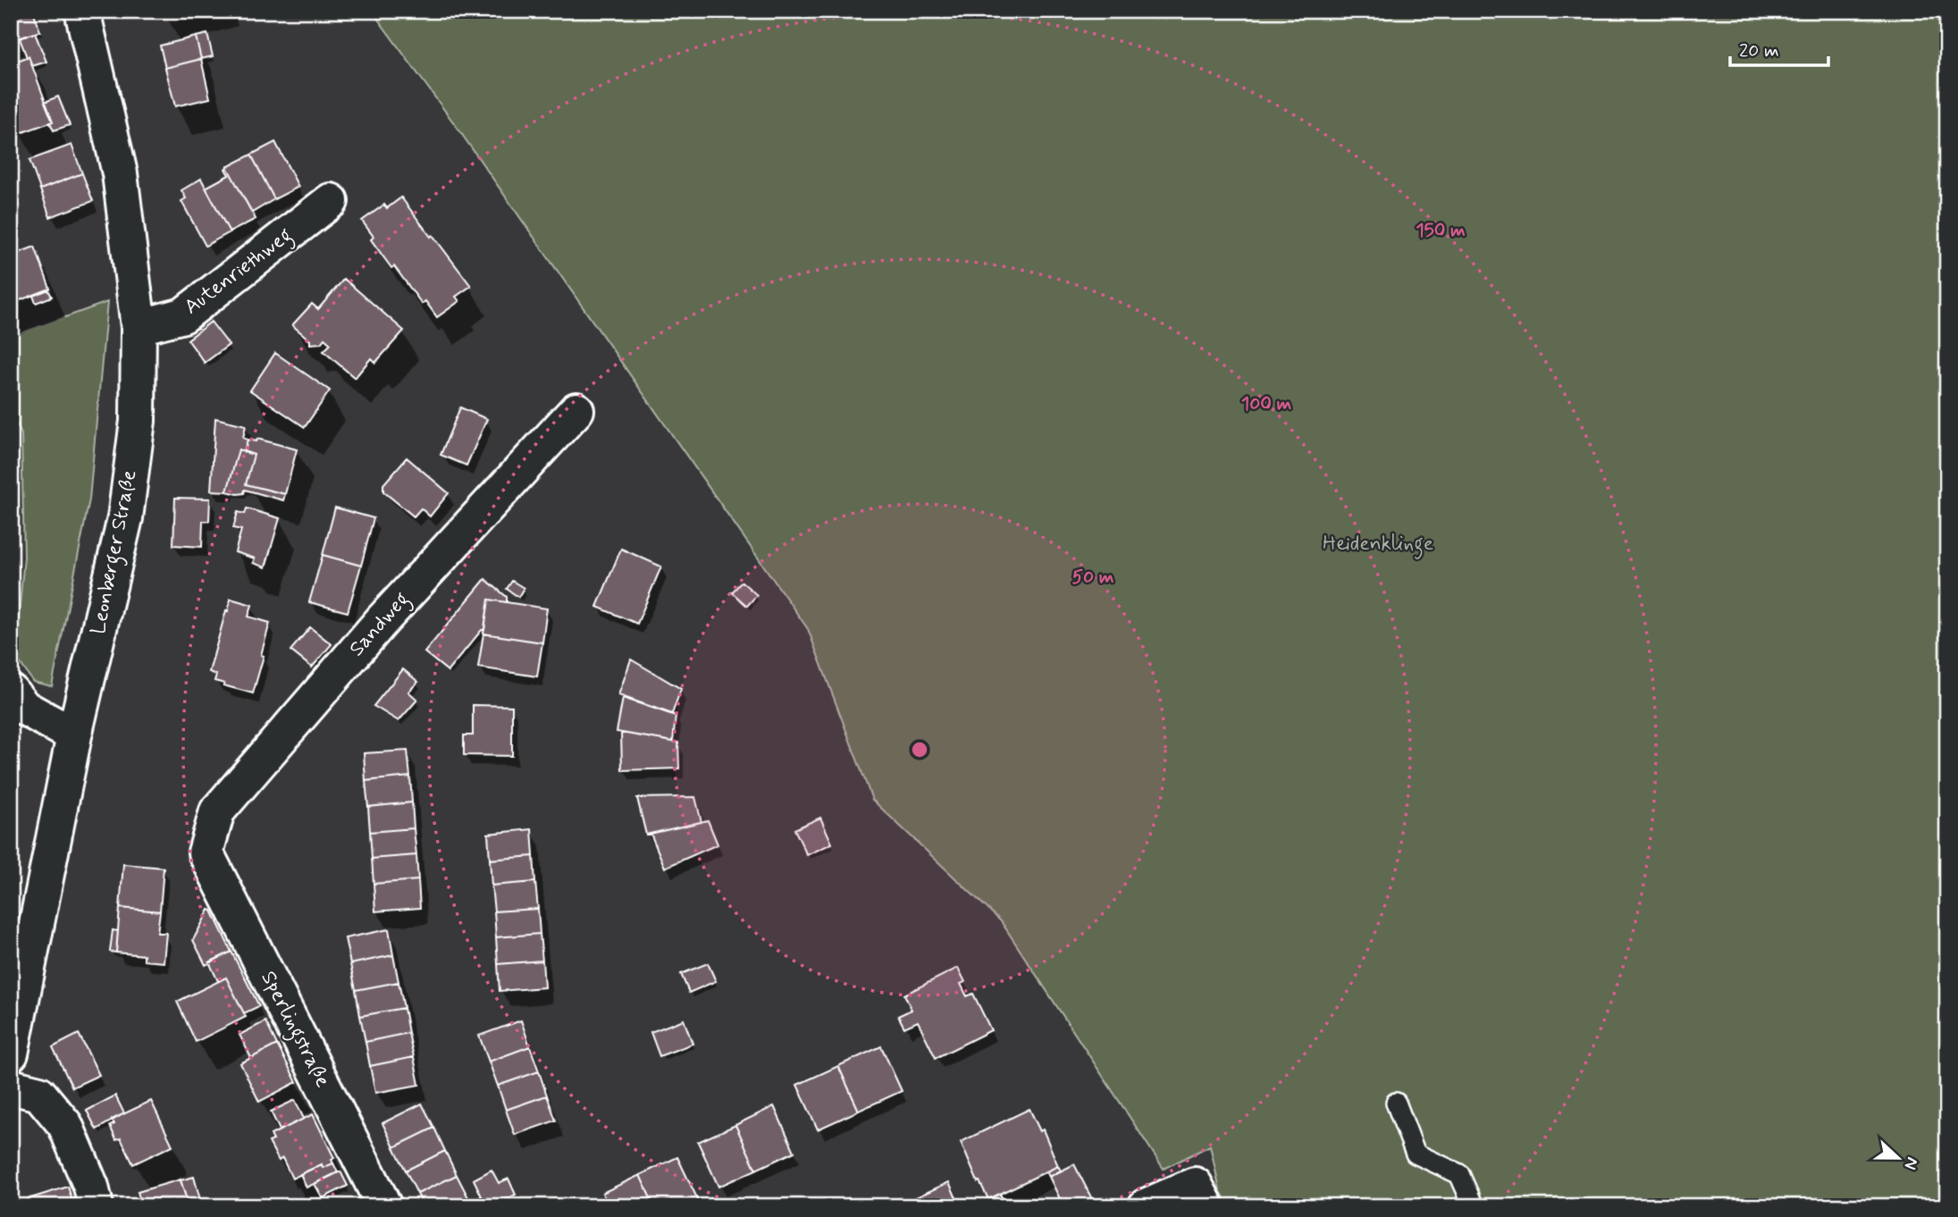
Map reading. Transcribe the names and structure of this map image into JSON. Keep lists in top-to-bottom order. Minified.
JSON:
{"streets":{"street":["Autenriethweg","Leonberger Straße","Sandweg","Sperlingstraße"]},"crossings":[["Autenriethweg","Leonberger Straße"],["Sandweg","Sperlingstraße"]],"parks":["Heidenklinge"],"scale_bar":"20 m","north":"right","rings":["150 m","100 m","50 m"]}
